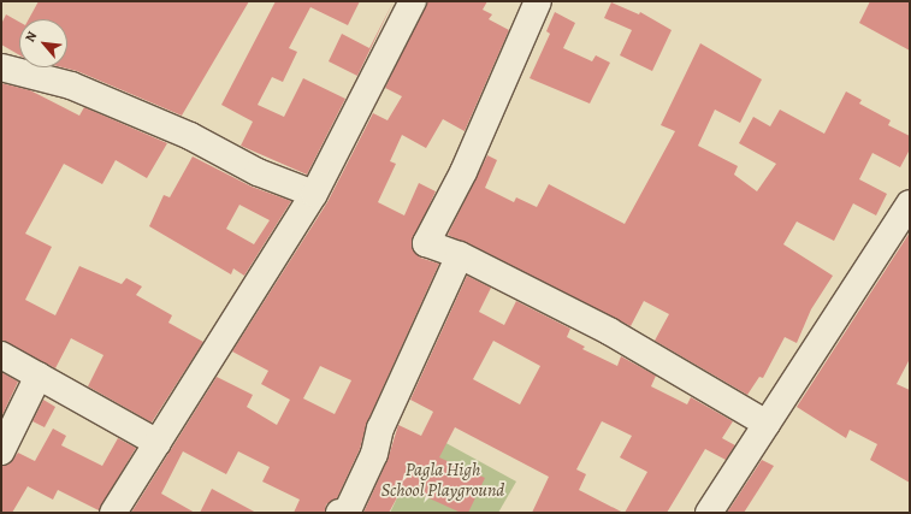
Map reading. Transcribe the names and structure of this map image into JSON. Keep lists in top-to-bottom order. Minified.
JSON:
{"parks":["Pagla High School Playground"],"north":"top left"}
